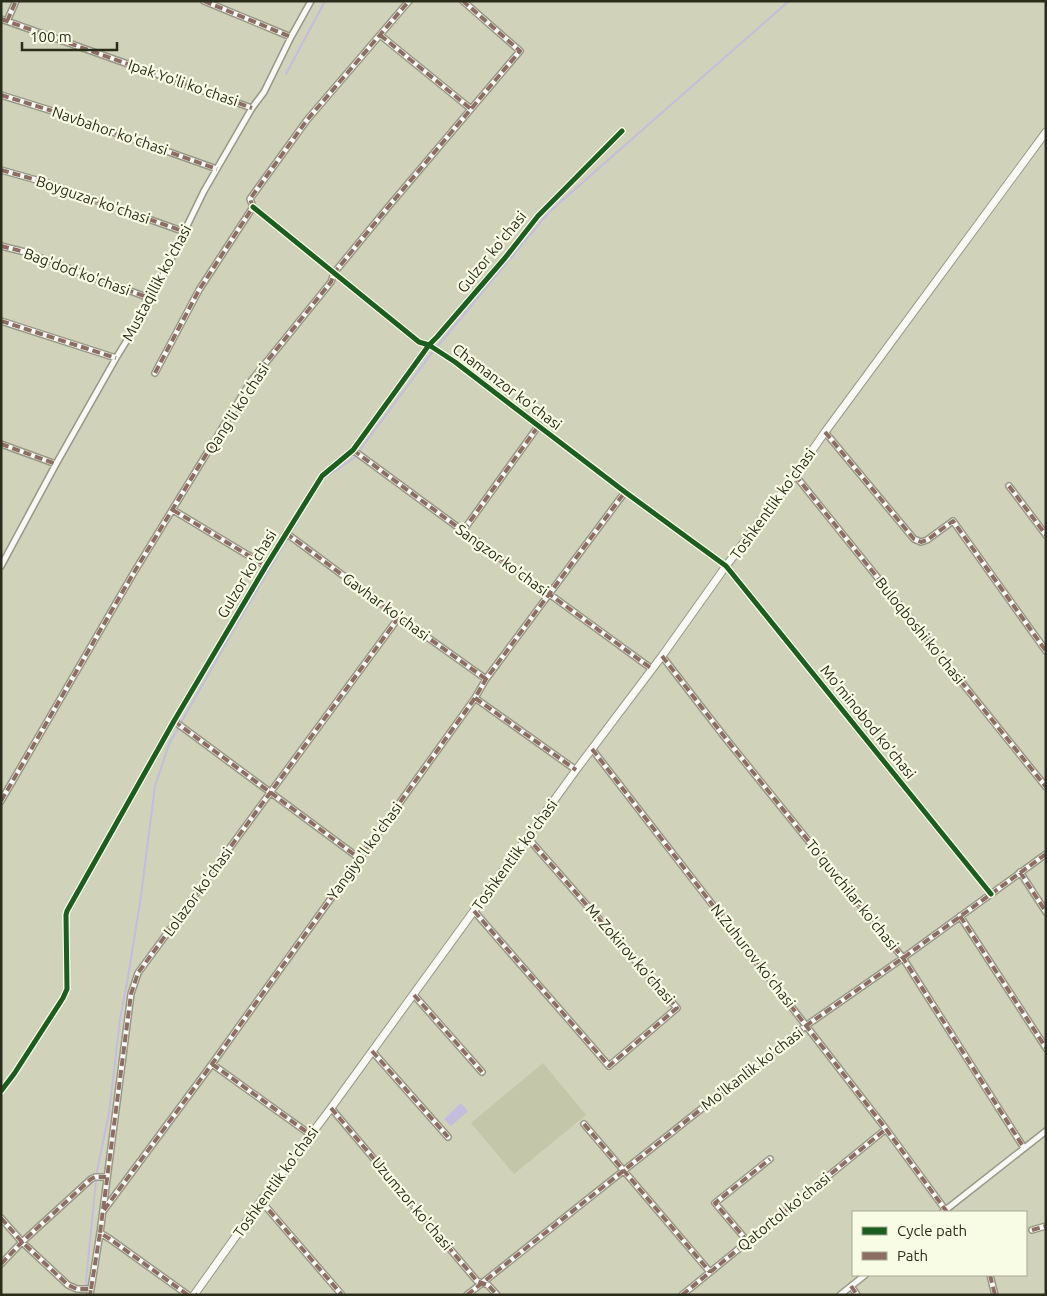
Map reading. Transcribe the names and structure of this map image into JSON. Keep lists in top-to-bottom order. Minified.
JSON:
{"streets":{"main road":["Toshkentlik ko'chasi"],"street":["Ipak Yo'li ko'chasi","Navbahor ko'chasi","Boyguzar ko'chasi","Gulzor ko'chasi","Bag'dod ko'chasi","Mustaqillik ko'chasi","Chamanzor ko'chasi","Qang'li ko'chasi","Sangzor ko'chasi","Gavhar ko'chasi","Buloqboshi ko'chasi","Mo'minobod ko'chasi","Yangiyo'l ko'chasi","Lolazor ko'chasi","To'quvchilar ko'chasi","M. Zokirov ko'chasi","N.Zuhurov ko'chasi","Mo'lkanlik ko'chasi","Uzumzor ko'chasi","Qatortol ko'chasi"]},"crossings":[["Ipak Yo'li ko'chasi","Mustaqillik ko'chasi"],["Navbahor ko'chasi","Mustaqillik ko'chasi"],["Boyguzar ko'chasi","Mustaqillik ko'chasi"],["Gulzor ko'chasi","Chamanzor ko'chasi"],["Gulzor ko'chasi","Sangzor ko'chasi"],["Gulzor ko'chasi","Gavhar ko'chasi"],["Bag'dod ko'chasi","Mustaqillik ko'chasi"],["Chamanzor ko'chasi","Qang'li ko'chasi"],["Chamanzor ko'chasi","Toshkentlik ko'chasi"],["Chamanzor ko'chasi","Mo'minobod ko'chasi"],["Chamanzor ko'chasi","Yangiyo'l ko'chasi"],["Toshkentlik ko'chasi","Sangzor ko'chasi"],["Toshkentlik ko'chasi","Buloqboshi ko'chasi"],["Toshkentlik ko'chasi","Mo'minobod ko'chasi"],["Toshkentlik ko'chasi","To'quvchilar ko'chasi"],["Toshkentlik ko'chasi","M. Zokirov ko'chasi"],["Toshkentlik ko'chasi","N.Zuhurov ko'chasi"],["Toshkentlik ko'chasi","Uzumzor ko'chasi"],["Sangzor ko'chasi","Yangiyo'l ko'chasi"],["Gavhar ko'chasi","Yangiyo'l ko'chasi"],["Gavhar ko'chasi","Lolazor ko'chasi"],["Mo'minobod ko'chasi","Mo'lkanlik ko'chasi"],["Yangiyo'l ko'chasi","Lolazor ko'chasi"],["To'quvchilar ko'chasi","Mo'lkanlik ko'chasi"],["N.Zuhurov ko'chasi","Mo'lkanlik ko'chasi"],["N.Zuhurov ko'chasi","Qatortol ko'chasi"],["Mo'lkanlik ko'chasi","Uzumzor ko'chasi"]],"legend":["Cycle path","Path"],"scale_bar":"100 m"}
